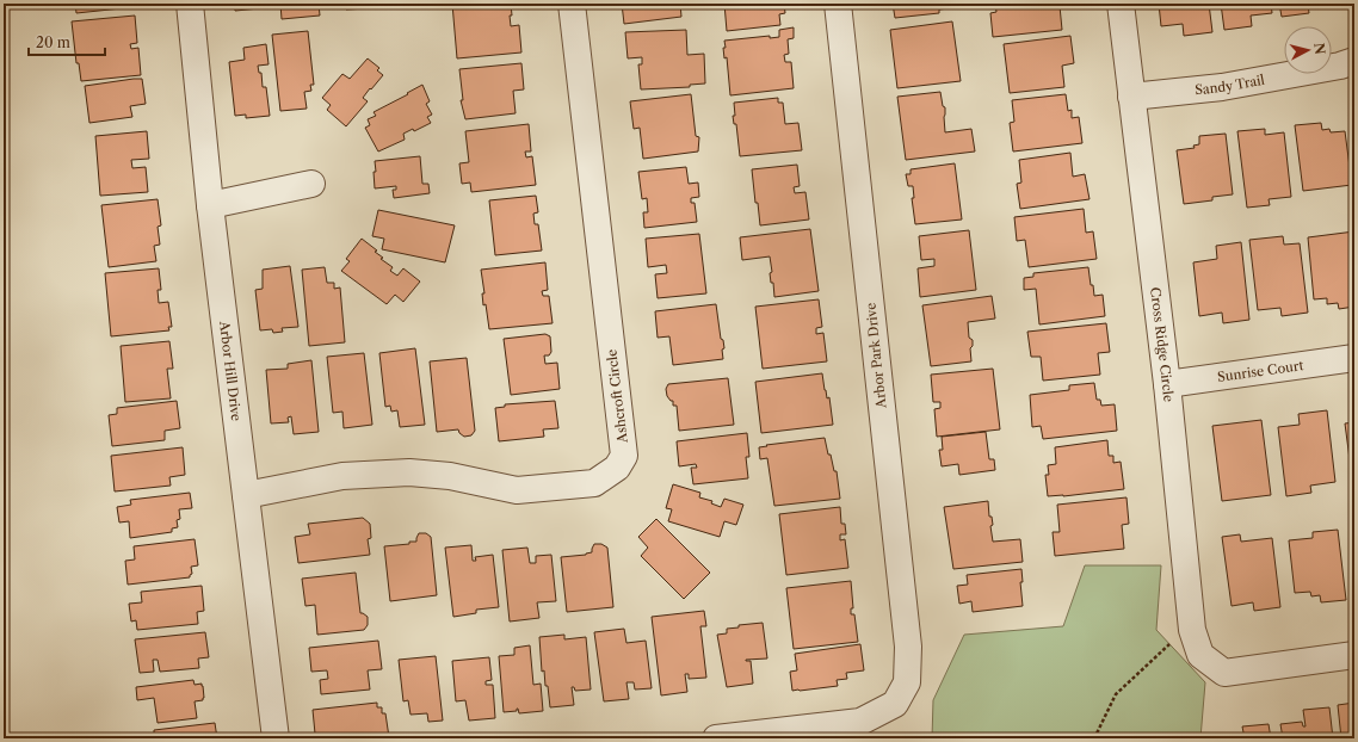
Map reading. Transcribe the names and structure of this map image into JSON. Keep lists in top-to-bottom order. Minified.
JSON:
{"streets":{"street":["Sandy Trail","Cross Ridge Circle","Arbor Park Drive","Arbor Hill Drive","Sunrise Court","Ashcroft Circle"]},"crossings":[["Sandy Trail","Cross Ridge Circle"],["Cross Ridge Circle","Sunrise Court"],["Arbor Hill Drive","Ashcroft Circle"]],"scale_bar":"20 m","north":"right"}
